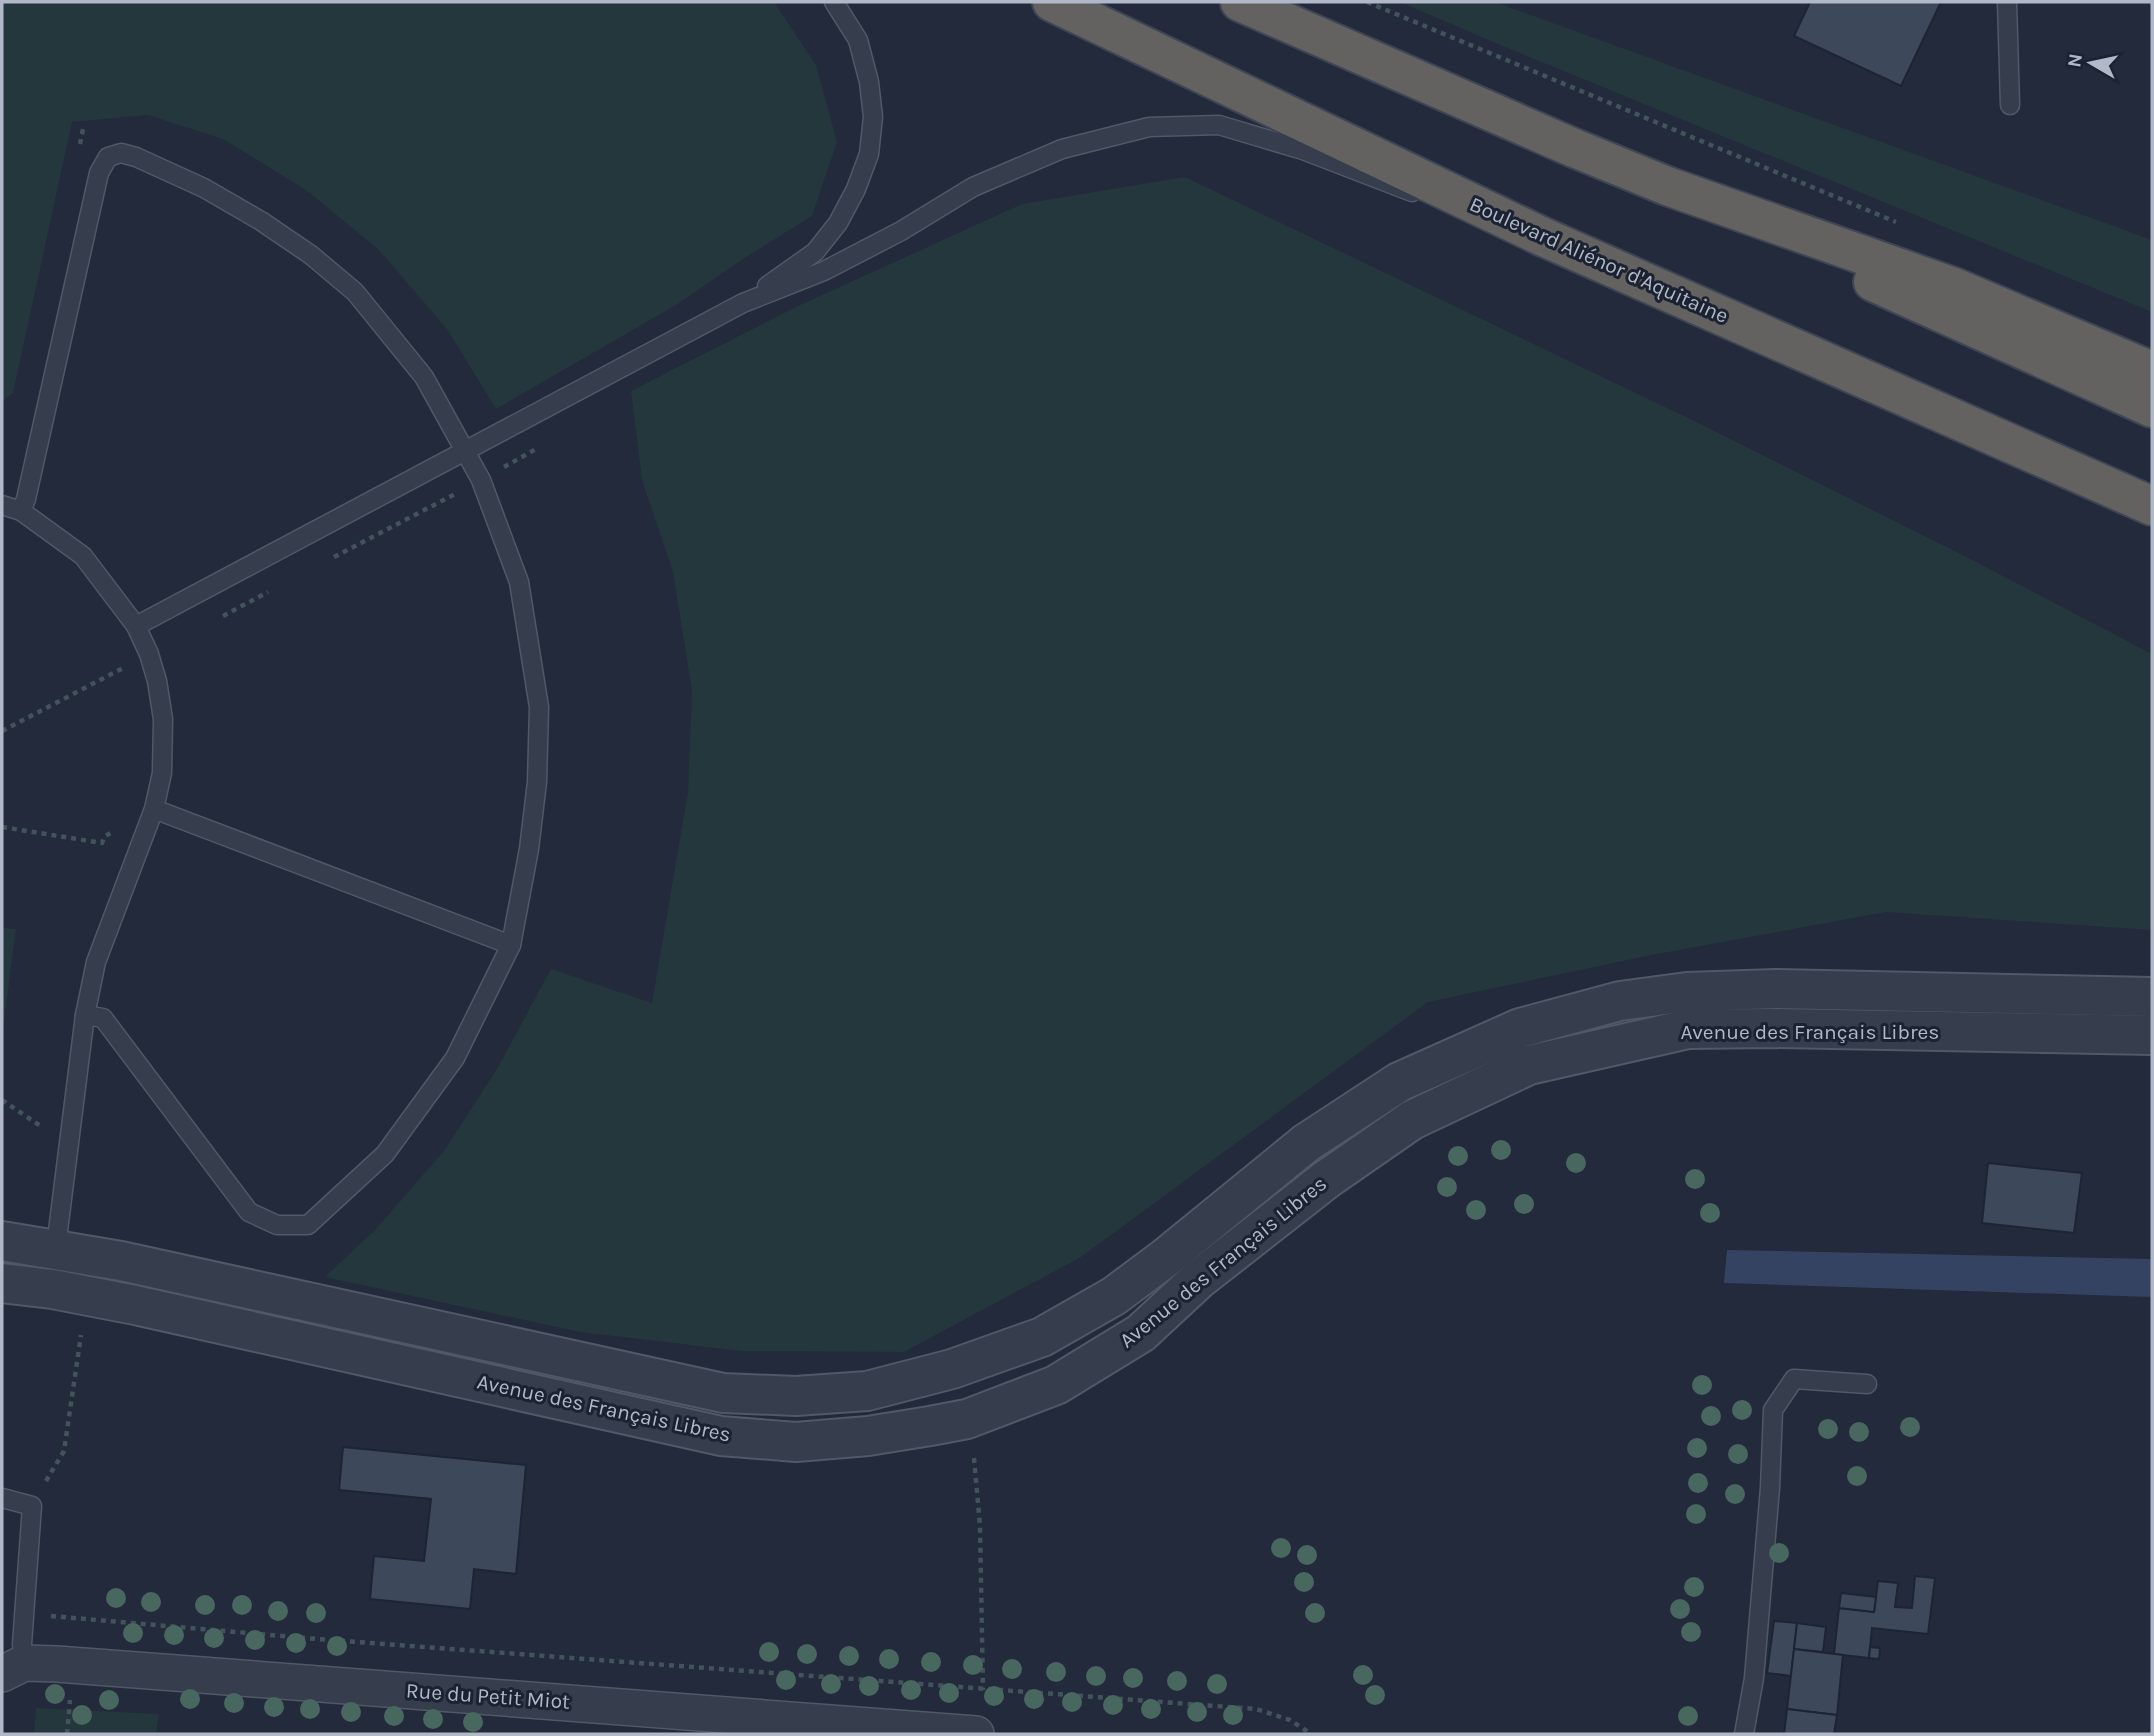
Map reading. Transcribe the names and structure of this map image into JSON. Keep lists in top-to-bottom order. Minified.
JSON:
{"streets":{"highway":["Boulevard Aliénor d'Aquitaine"],"street":["Avenue des Français Libres","Rue du Petit Miot"]},"north":"left"}
